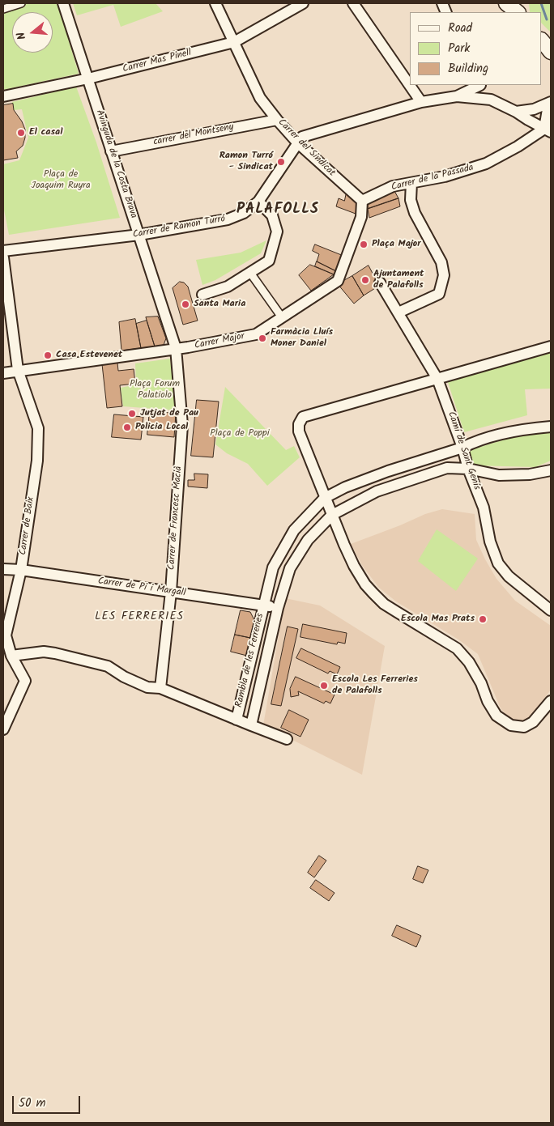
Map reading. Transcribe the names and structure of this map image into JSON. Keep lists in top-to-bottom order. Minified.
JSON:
{"streets":{"street":["Carrer Mas Pinell","carrer del Montseny","Carrer del Sindicat","Avinguda de la Costa Brava","Carrer de la Passada","Carrer de Ramon Turró","Carrer Major","Camí de Sant Genís","Carrer de Francesc Macià","Carrer de Baix","Carrer de Pi i Margall","Rambla de les Ferreries"]},"crossings":[["Carrer Mas Pinell","Carrer del Sindicat"],["Carrer Mas Pinell","Avinguda de la Costa Brava"],["carrer del Montseny","Carrer del Sindicat"],["carrer del Montseny","Avinguda de la Costa Brava"],["Carrer del Sindicat","Carrer de la Passada"],["Carrer del Sindicat","Carrer de Ramon Turró"],["Carrer del Sindicat","Carrer Major"],["Avinguda de la Costa Brava","Carrer de Ramon Turró"],["Avinguda de la Costa Brava","Carrer Major"],["Avinguda de la Costa Brava","Carrer de Francesc Macià"],["Carrer de la Passada","Carrer de Ramon Turró"],["Carrer de la Passada","Carrer Major"],["Carrer Major","Carrer de Francesc Macià"],["Carrer Major","Carrer de Baix"],["Camí de Sant Genís","Rambla de les Ferreries"],["Carrer de Francesc Macià","Carrer de Pi i Margall"],["Carrer de Baix","Carrer de Pi i Margall"],["Carrer de Pi i Margall","Rambla de les Ferreries"]],"districts":["PALAFOLLS","LES FERRERIES"],"parks":["Plaça de Joaquim Ruyra","Plaça Forum Palatiolo","Plaça de Poppi"],"places":["El casal","Ramon Turró - Sindicat","Plaça Major","Ajuntament de Palafolls","Santa Maria","Farmàcia Lluís Moner Daniel","Casa Estevenet","Jutjat de Pau","Policia Local","Escola Mas Prats","Escola Les Ferreries de Palafolls"],"legend":["Road","Park","Building"],"scale_bar":"50 m","north":"left"}
